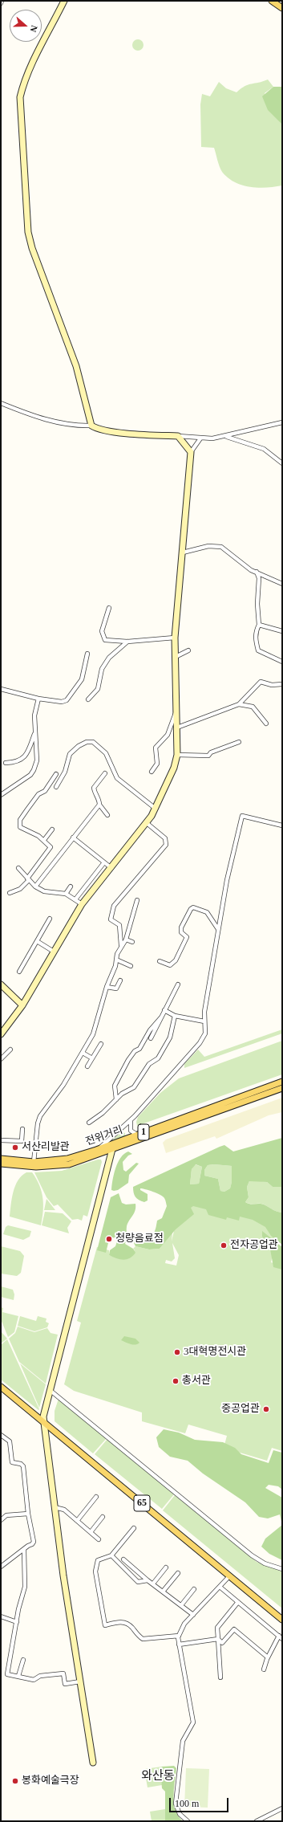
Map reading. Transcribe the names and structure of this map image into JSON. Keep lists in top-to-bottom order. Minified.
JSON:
{"streets":{"main road":["1","전위거리","65"]},"districts":["와산동"],"places":["서산리발관","청량음료점","전자공업관","3대혁명전시관","총서관","중공업관","봉화예술극장"],"scale_bar":"100 m","north":"right"}
